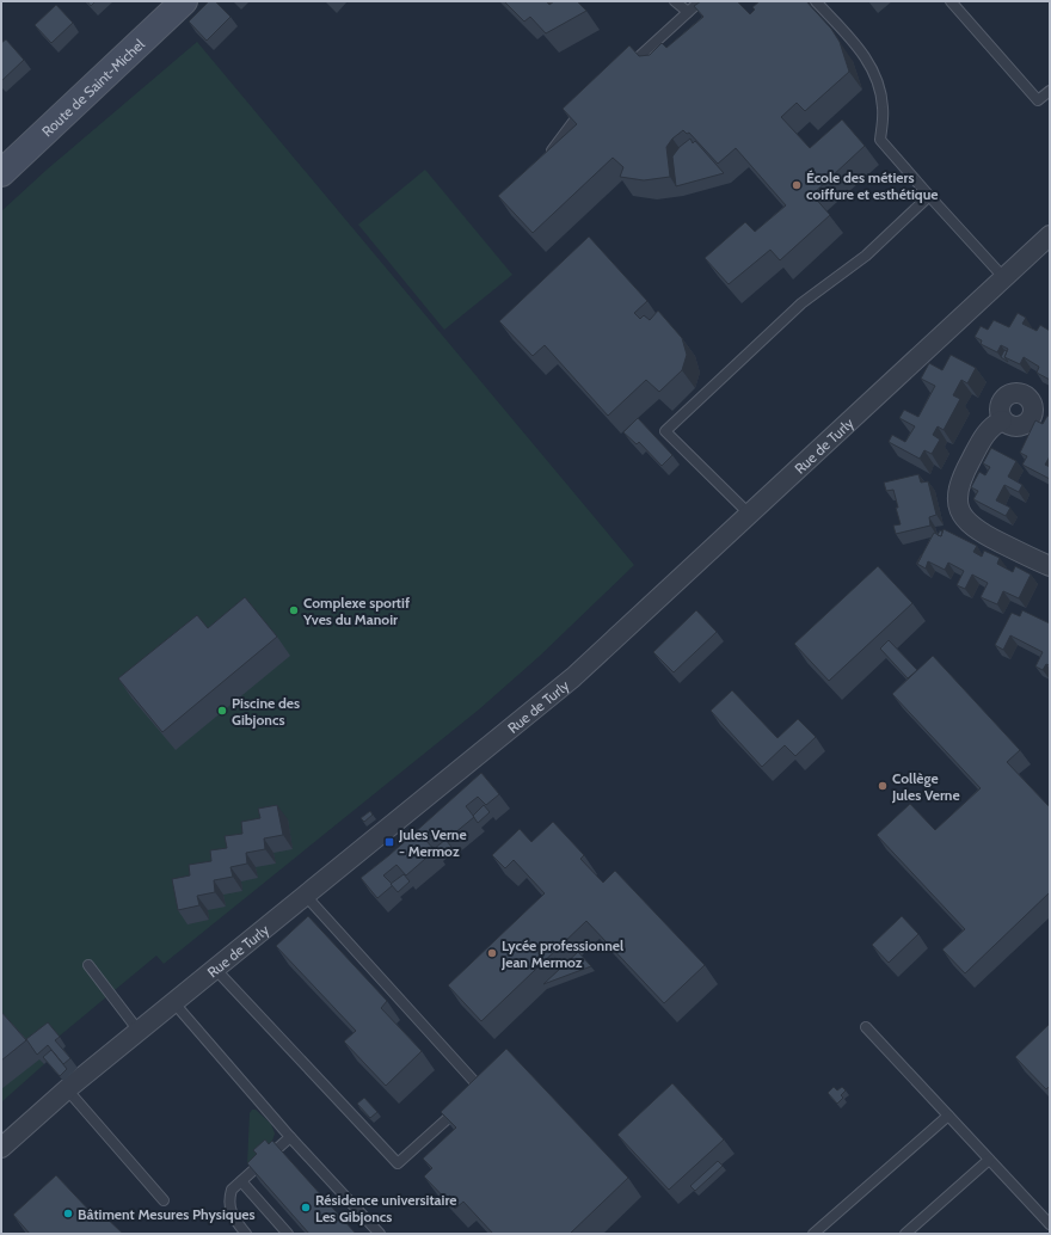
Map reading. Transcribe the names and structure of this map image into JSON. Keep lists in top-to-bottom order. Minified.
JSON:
{"streets":{"street":["Route de Saint-Michel","Rue de Turly"]},"places":{"other":["École des métiers coiffure et esthétique","Complexe sportif Yves du Manoir","Piscine des Gibjoncs","Collège Jules Verne","Lycée professionnel Jean Mermoz","Résidence universitaire Les Gibjoncs","Bâtiment Mesures Physiques"],"transit":["Jules Verne - Mermoz"]}}
